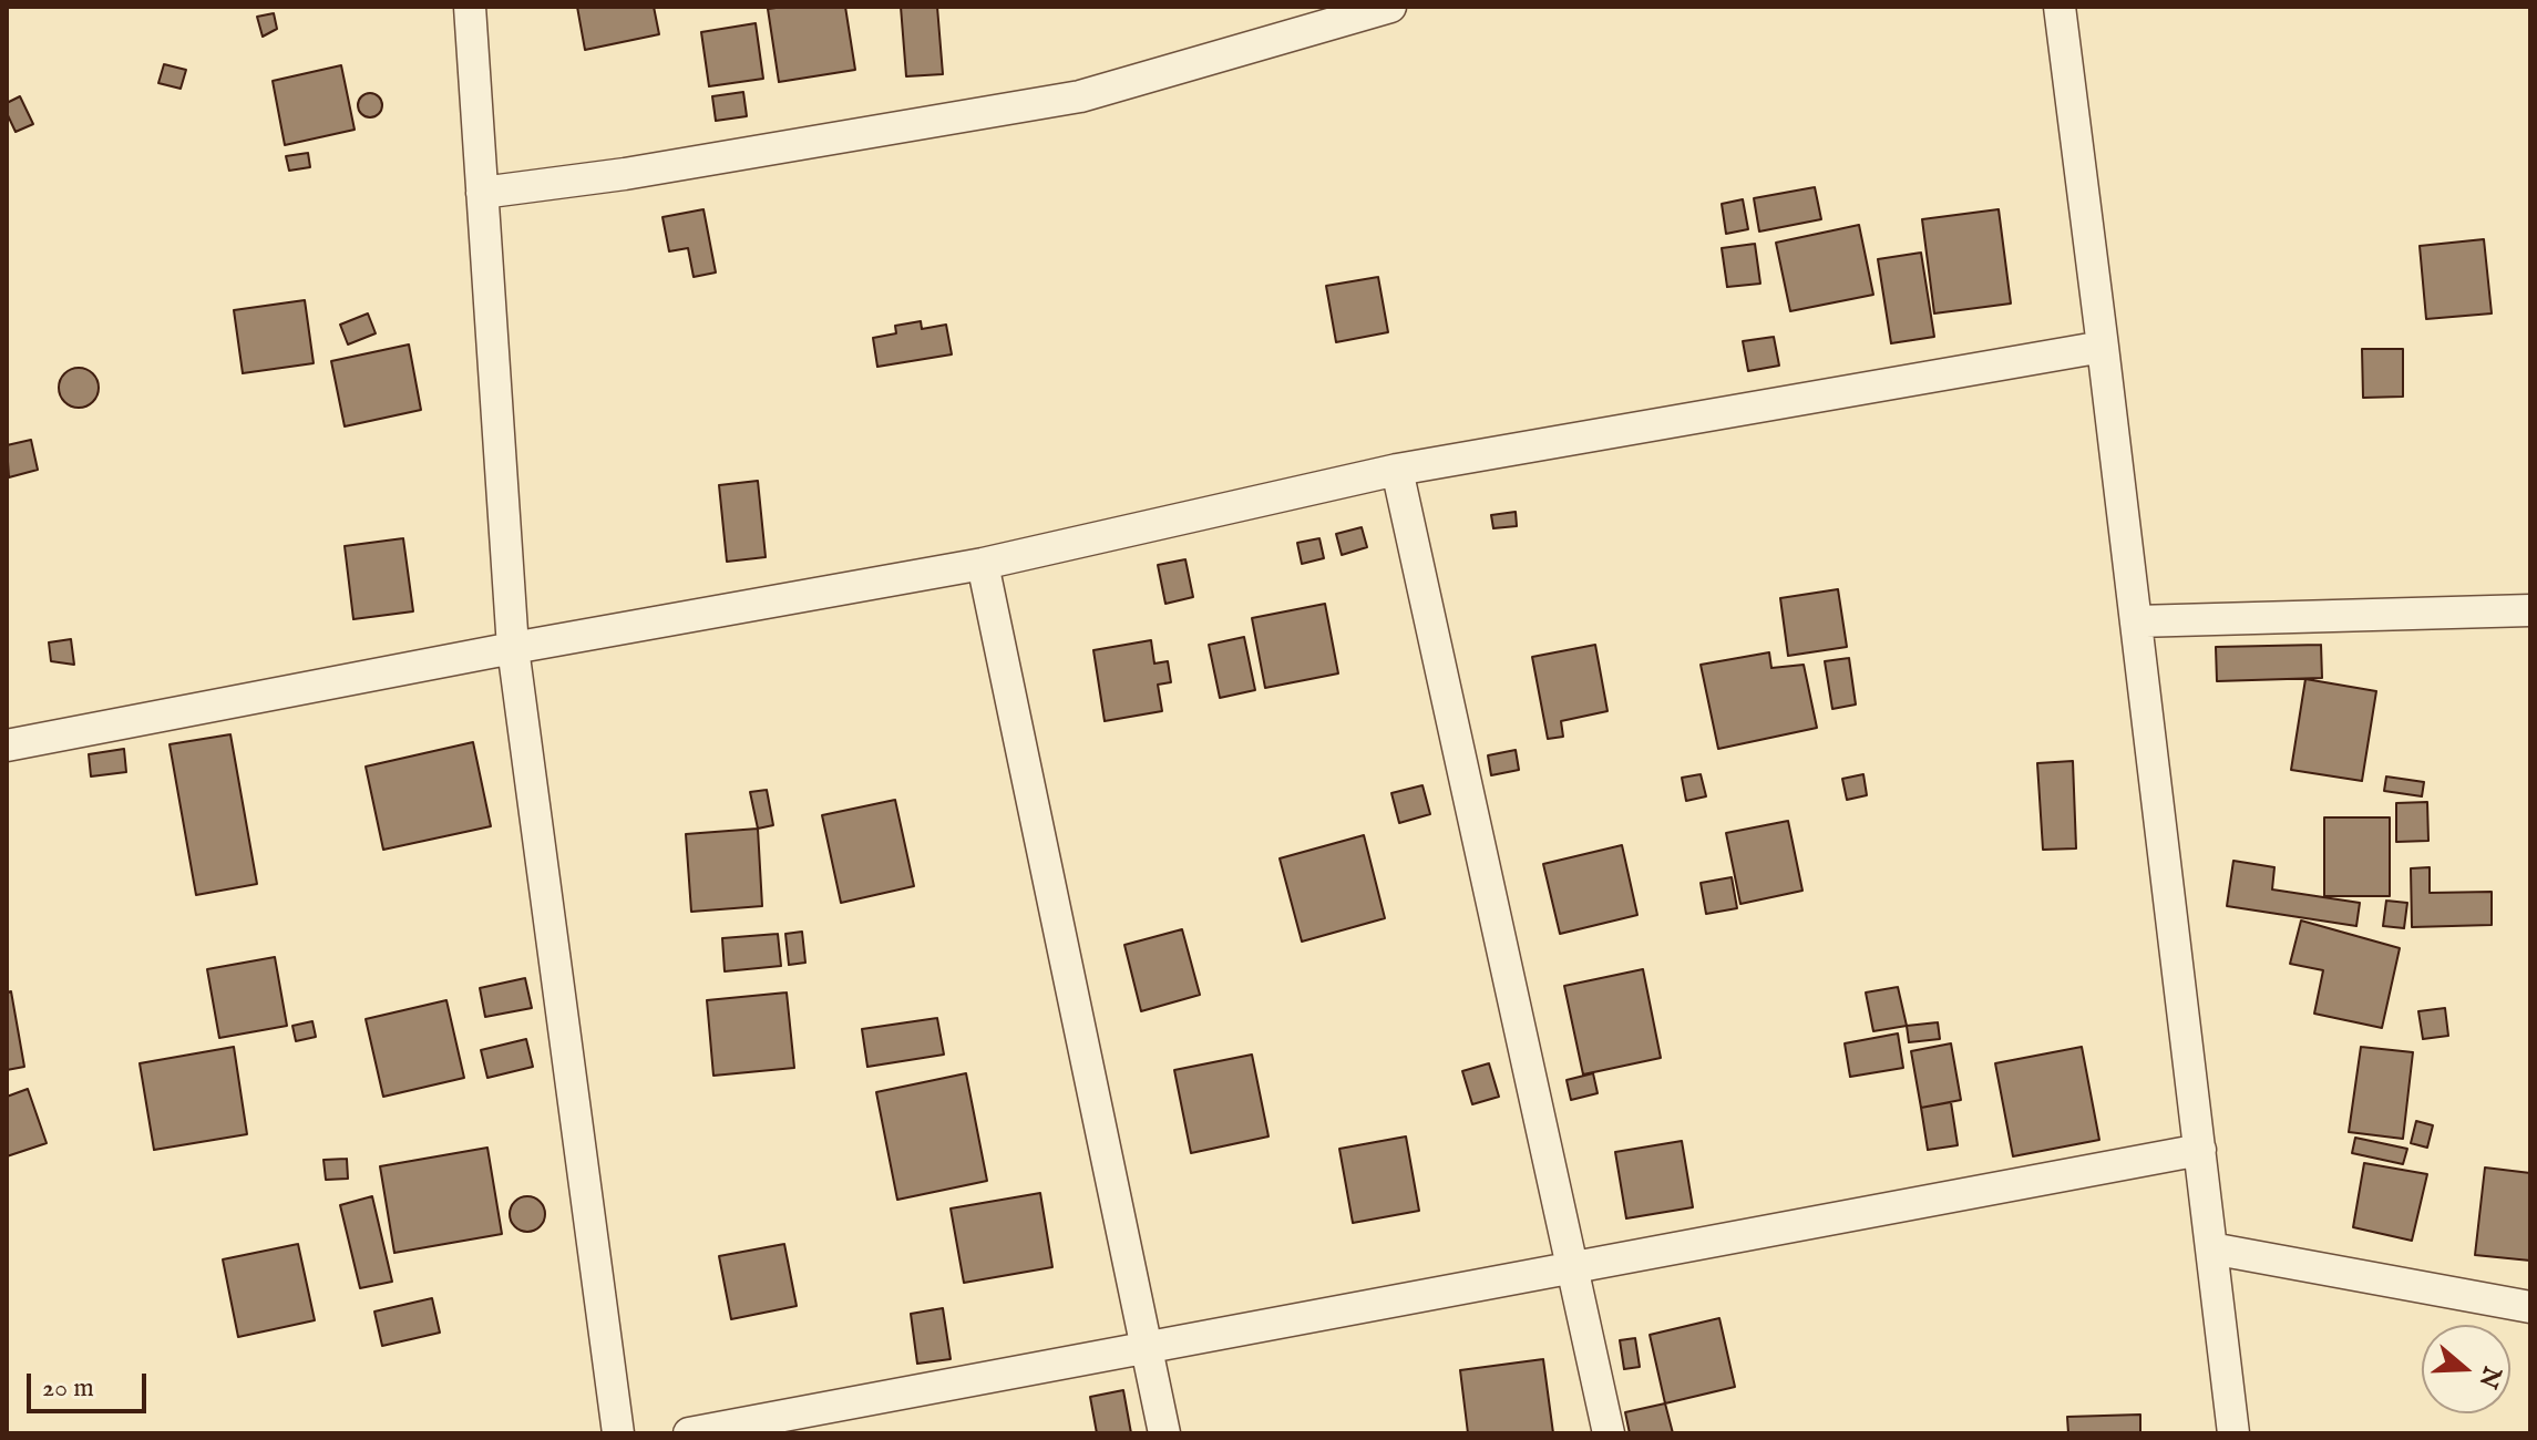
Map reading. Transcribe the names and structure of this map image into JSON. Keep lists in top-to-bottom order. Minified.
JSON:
{"scale_bar":"20 m","north":"right"}
